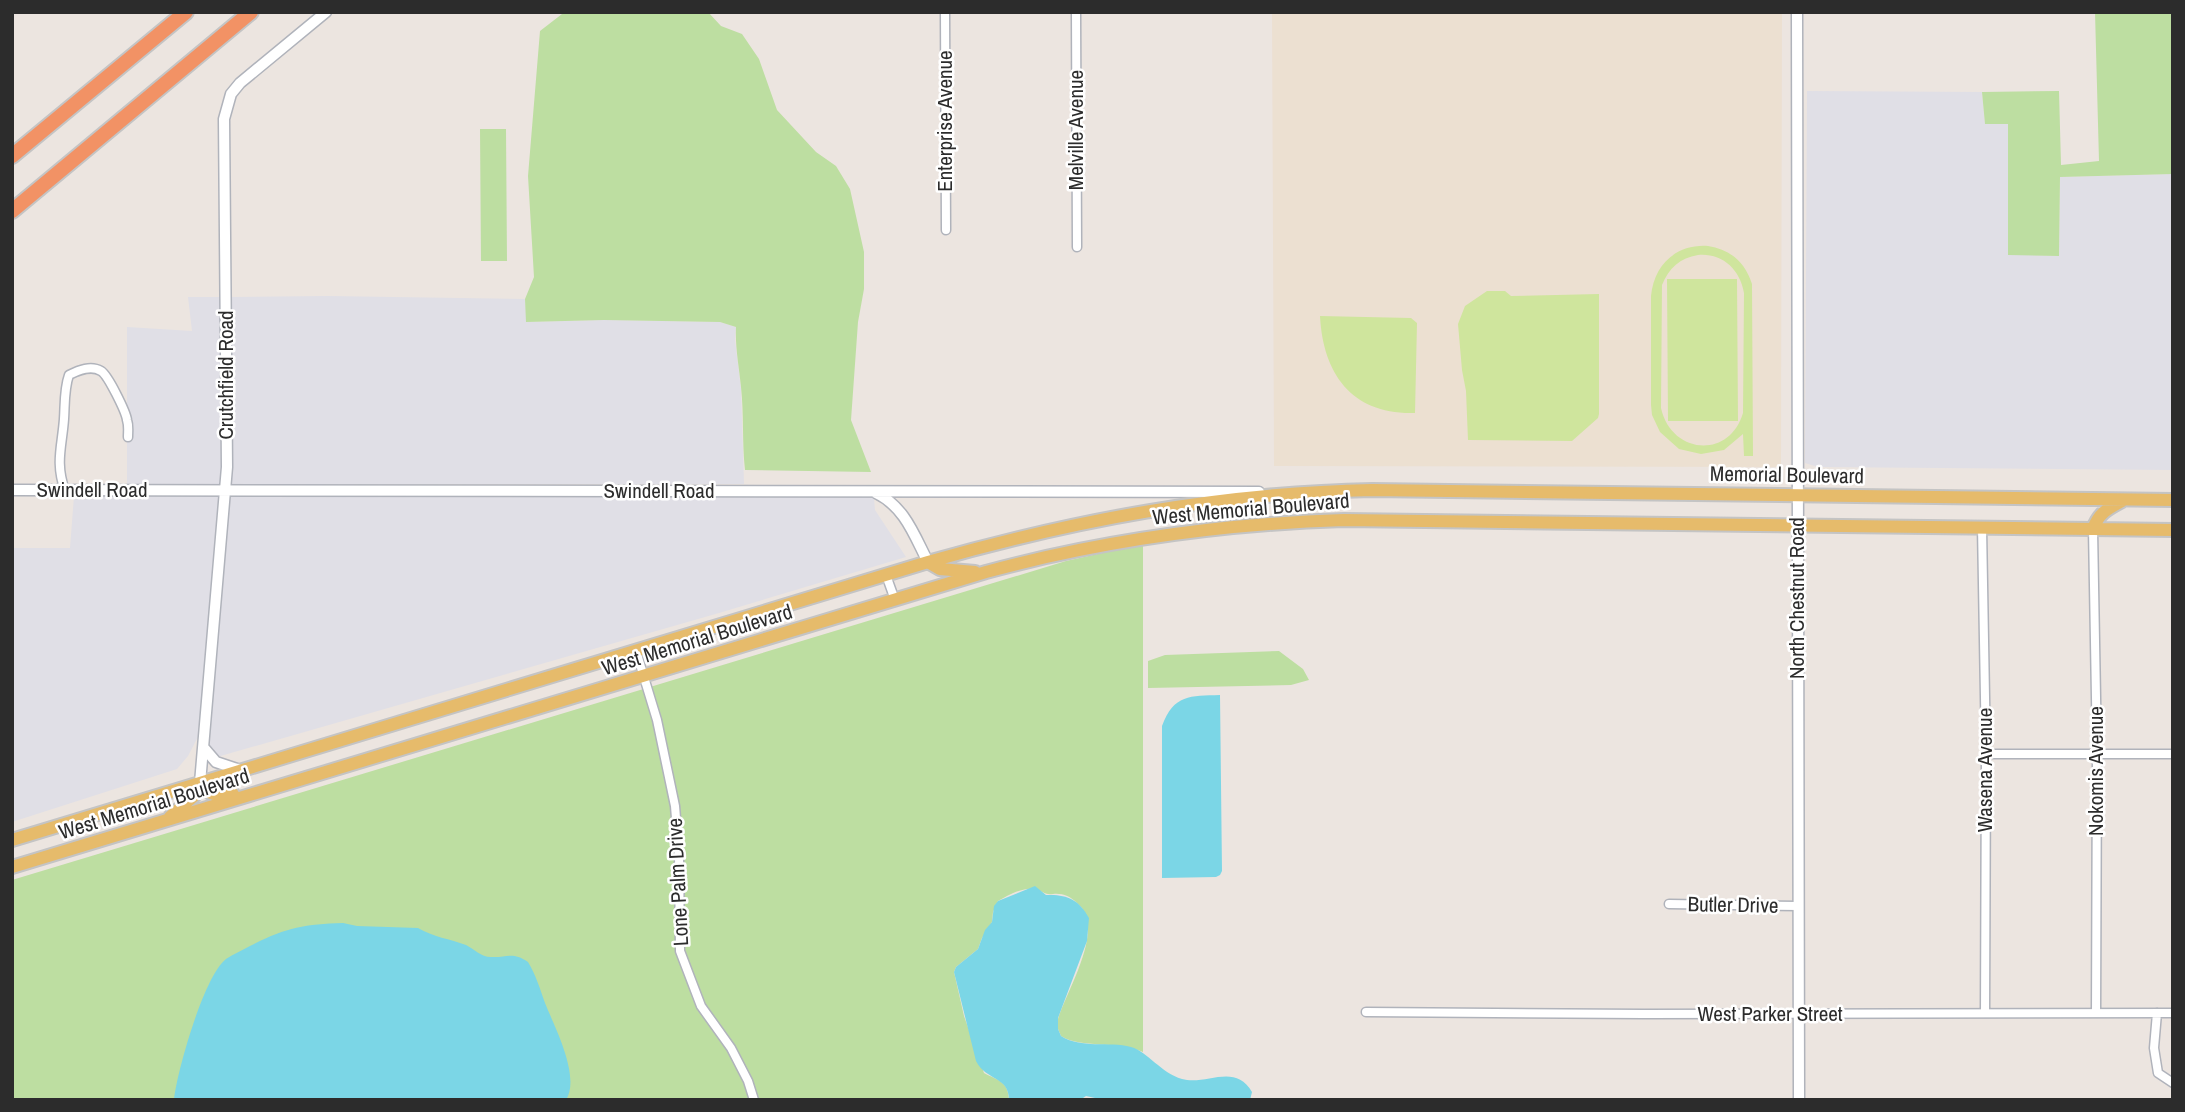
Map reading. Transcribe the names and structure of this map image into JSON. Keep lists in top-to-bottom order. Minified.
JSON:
{"streets":{"main road":["Memorial Boulevard","West Memorial Boulevard"],"street":["Enterprise Avenue","Melville Avenue","Crutchfield Road","Swindell Road","North Chestnut Road","Wasena Avenue","Nokomis Avenue","Lone Palm Drive","Butler Drive","West Parker Street"]},"crossings":[["Crutchfield Road","Swindell Road"],["Crutchfield Road","West Memorial Boulevard"],["Memorial Boulevard","West Memorial Boulevard"],["Memorial Boulevard","North Chestnut Road"],["Swindell Road","West Memorial Boulevard"],["West Memorial Boulevard","North Chestnut Road"],["West Memorial Boulevard","Lone Palm Drive"],["North Chestnut Road","Butler Drive"],["North Chestnut Road","West Parker Street"],["Wasena Avenue","West Parker Street"],["Nokomis Avenue","West Parker Street"]]}
